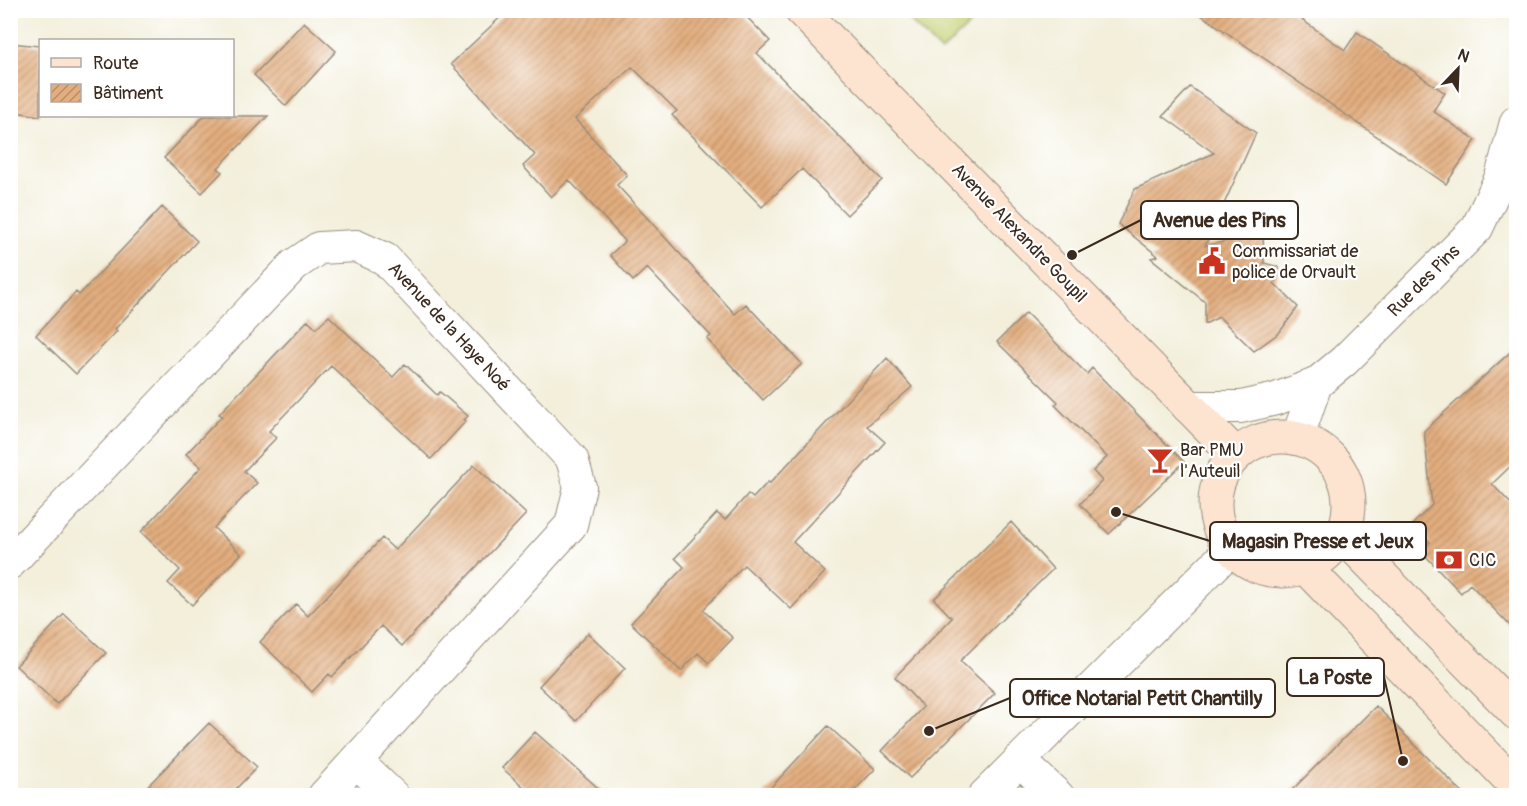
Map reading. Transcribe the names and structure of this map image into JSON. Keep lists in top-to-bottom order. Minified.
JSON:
{"streets":{"street":["Avenue Alexandre Goupil","Rue des Pins","Avenue de la Haye Noé"]},"crossings":[["Avenue Alexandre Goupil","Rue des Pins"]],"places":{"other":["Avenue des Pins","Magasin Presse et Jeux","Office Notarial Petit Chantilly","La Poste"],"public building":["Commissariat de police de Orvault"],"bar":["Bar PMU l'Auteuil"],"bank":["CIC"]},"legend":["Route","Bâtiment"],"north":"top right"}
